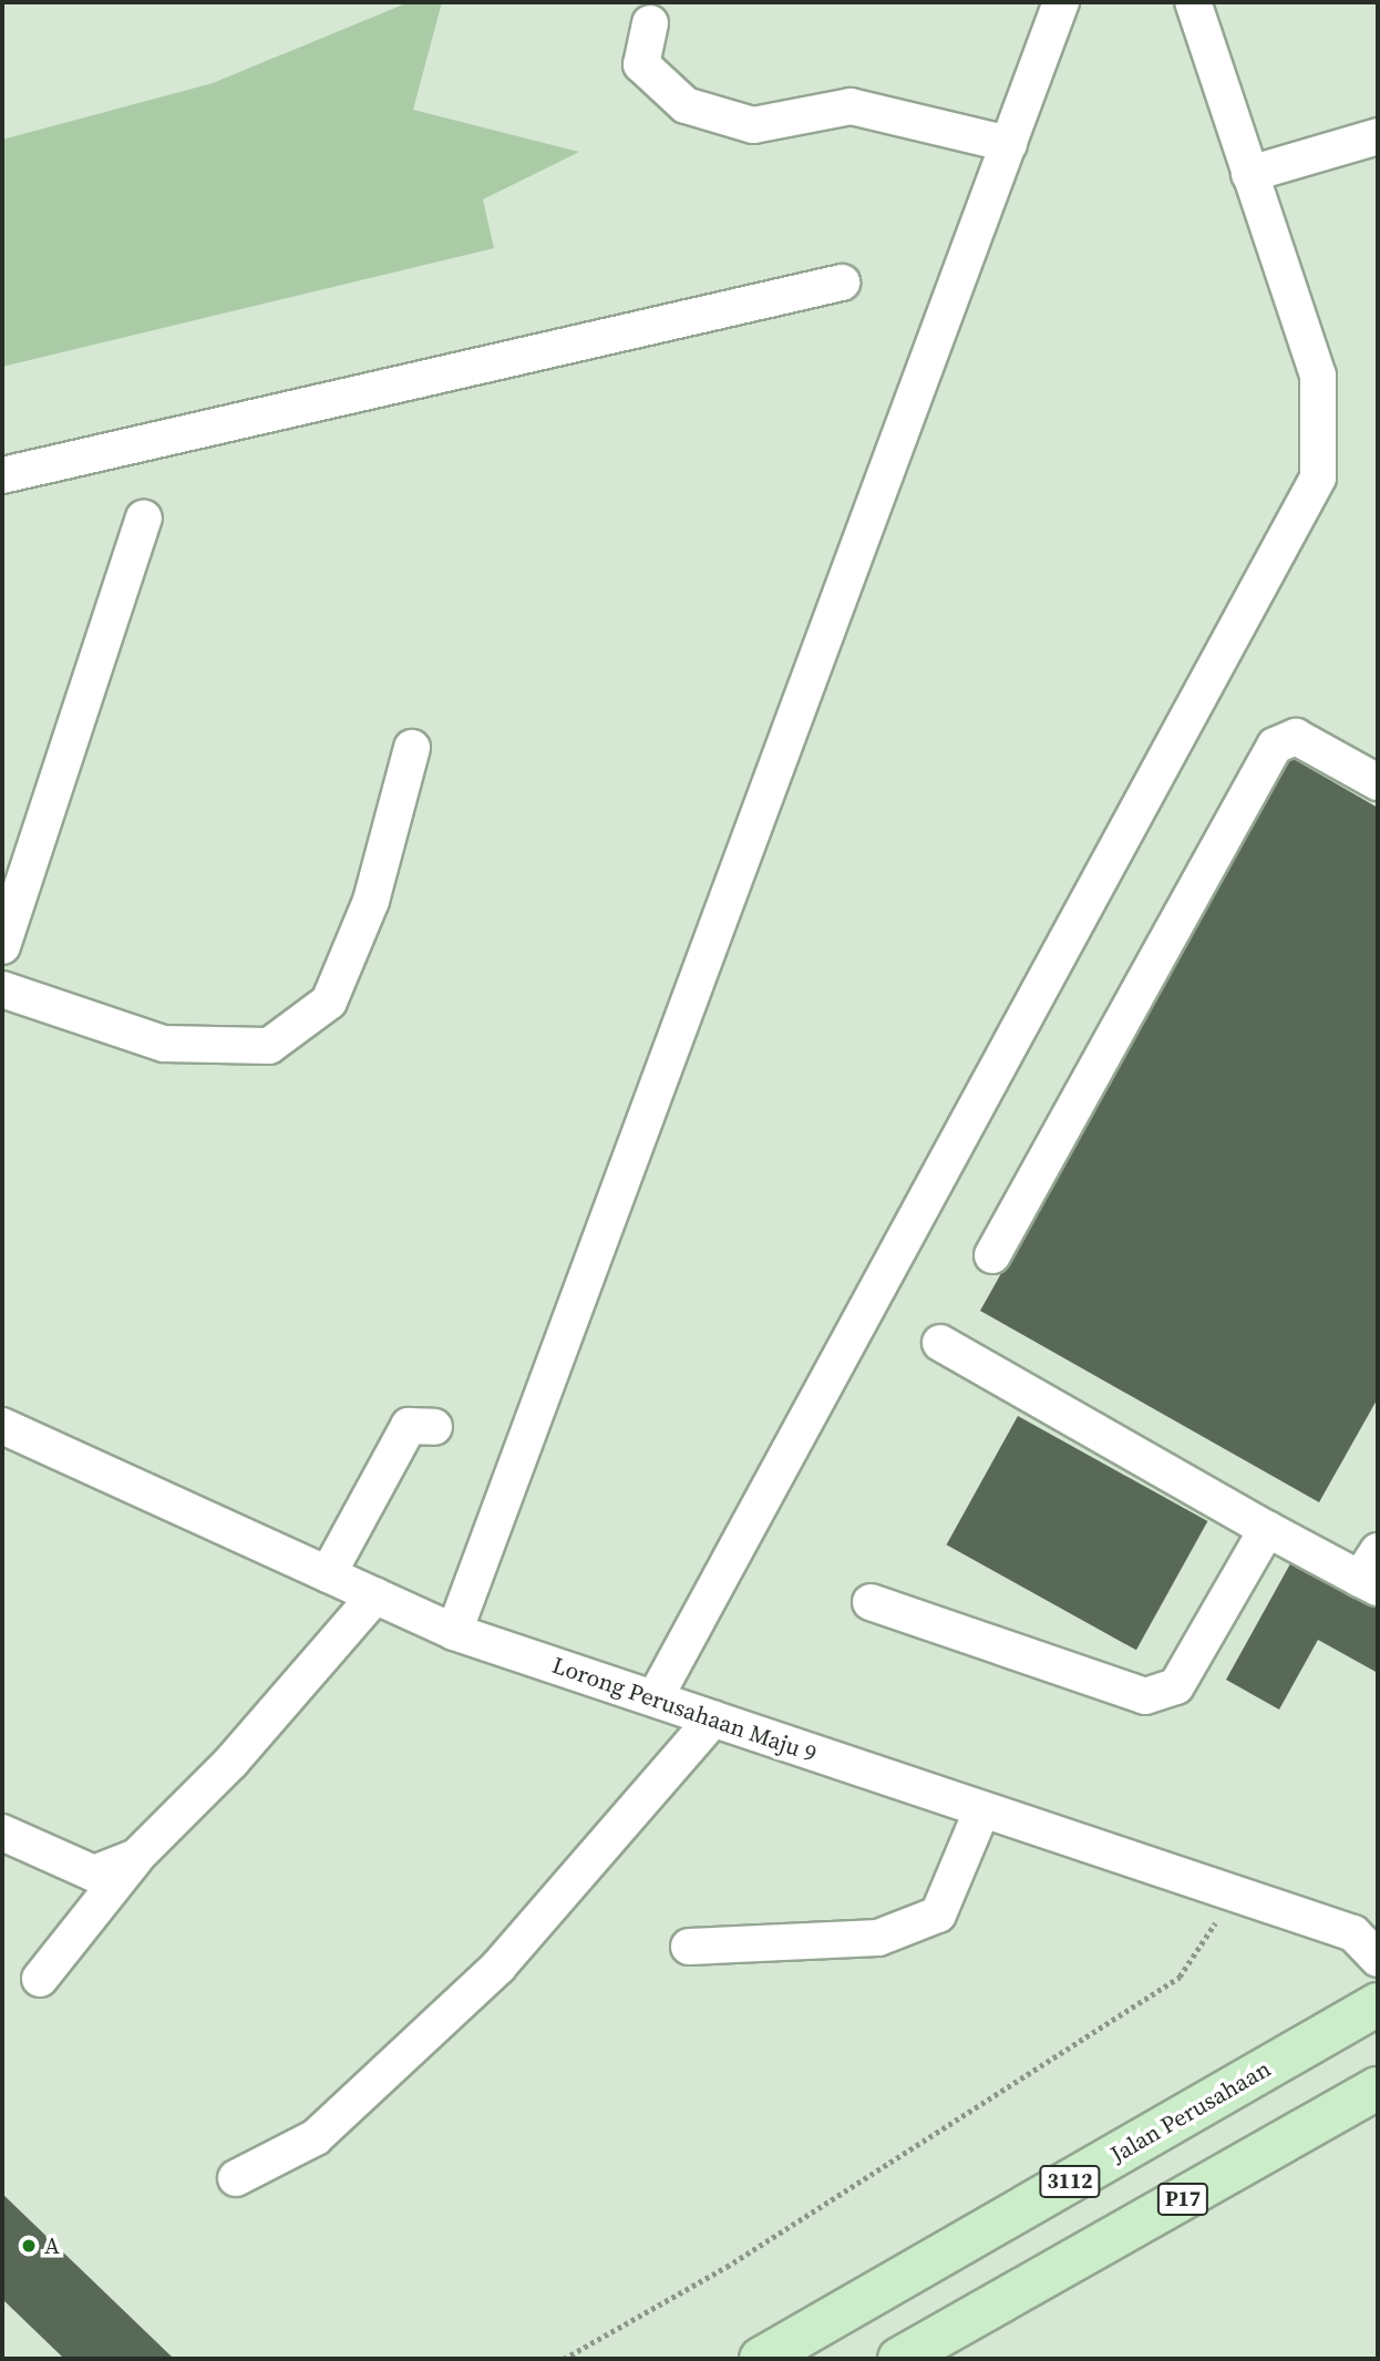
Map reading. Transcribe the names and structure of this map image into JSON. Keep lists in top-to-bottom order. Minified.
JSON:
{"streets":{"main road":["Jalan Perusahaan","3112","P17"],"street":["Lorong Perusahaan Maju 9"]},"places":["A"]}
